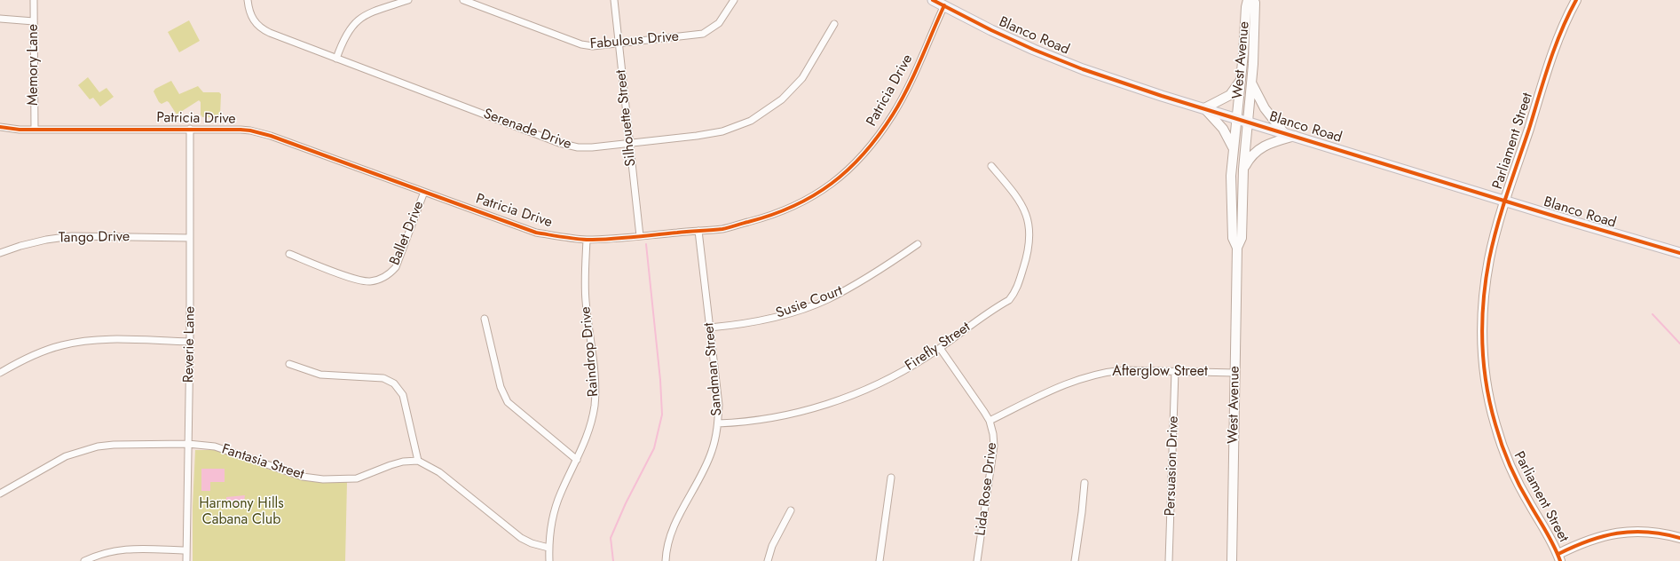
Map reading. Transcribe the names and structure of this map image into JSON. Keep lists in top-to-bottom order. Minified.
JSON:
{"streets":{"main road":["Blanco Road","West Avenue","Parliament Street"],"street":["Fabulous Drive","Memory Lane","Patricia Drive","Silhouette Street","Serenade Drive","Ballet Drive","Tango Drive","Susie Court","Reverie Lane","Firefly Street","Raindrop Drive","Sandman Street","Afterglow Street","Fantasia Street","Persuasion Drive","Lida Rose Drive"]},"crossings":[["Blanco Road","West Avenue"],["Blanco Road","Patricia Drive"],["Blanco Road","Parliament Street"],["Fabulous Drive","Silhouette Street"],["West Avenue","Afterglow Street"],["Memory Lane","Patricia Drive"],["Patricia Drive","Silhouette Street"],["Patricia Drive","Ballet Drive"],["Patricia Drive","Reverie Lane"],["Patricia Drive","Raindrop Drive"],["Patricia Drive","Sandman Street"],["Silhouette Street","Serenade Drive"],["Tango Drive","Reverie Lane"],["Susie Court","Sandman Street"],["Reverie Lane","Fantasia Street"],["Firefly Street","Sandman Street"],["Firefly Street","Lida Rose Drive"],["Afterglow Street","Persuasion Drive"],["Afterglow Street","Lida Rose Drive"]],"parks":["Harmony Hills Cabana Club"]}
